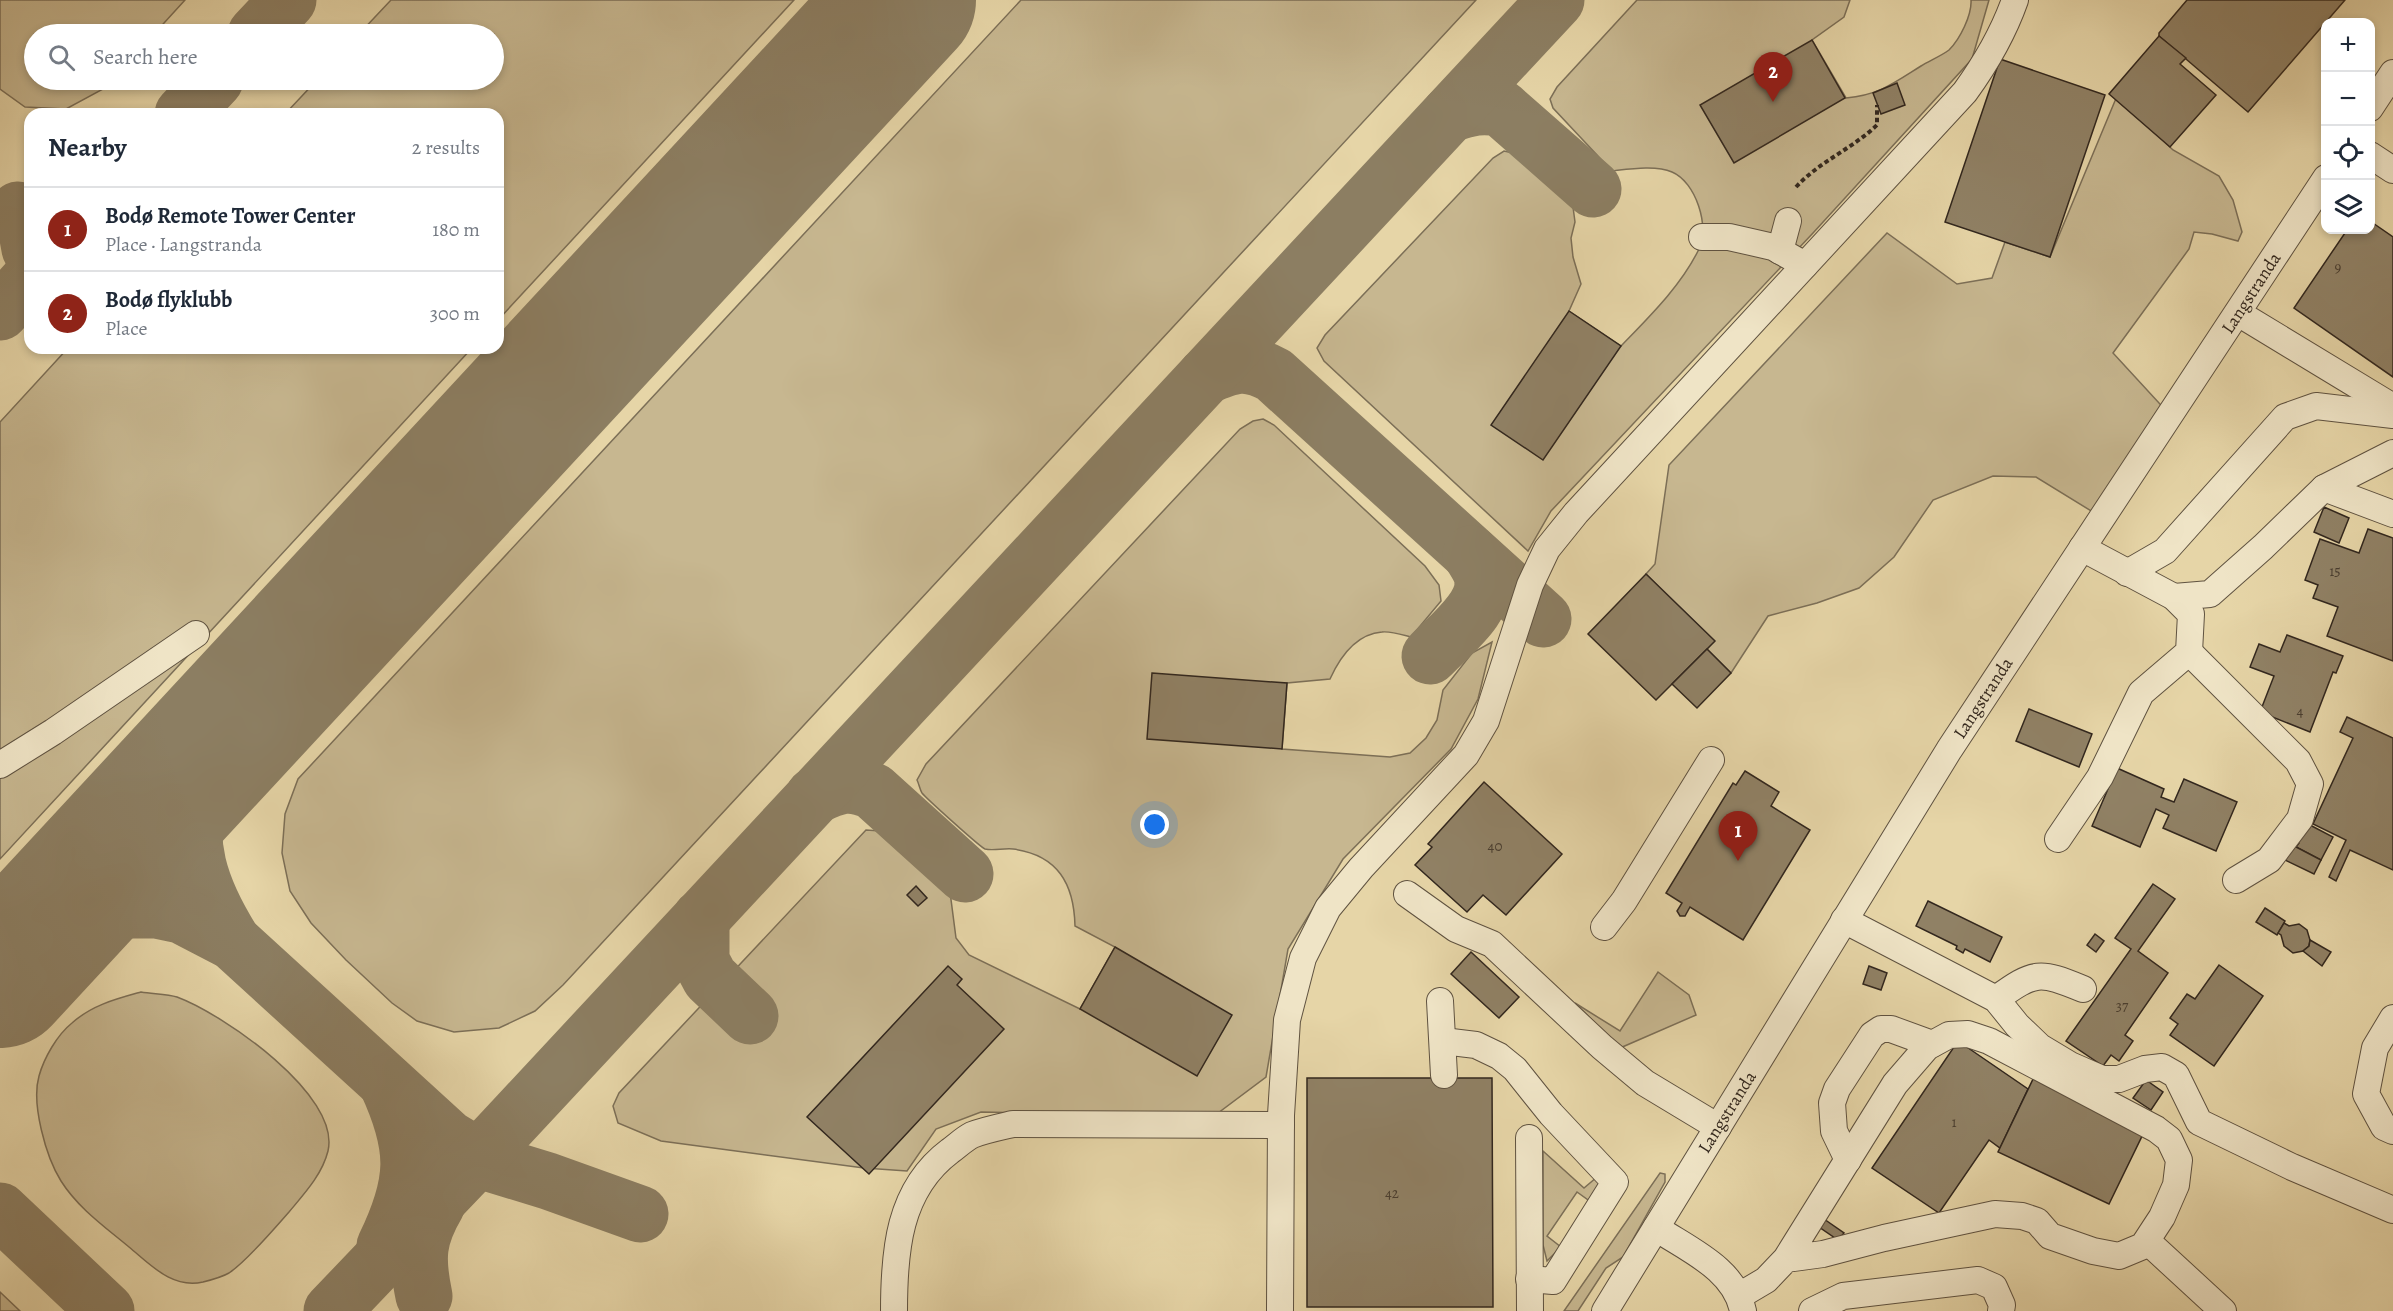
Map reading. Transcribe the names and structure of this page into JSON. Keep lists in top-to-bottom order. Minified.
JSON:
{"streets":{"street":["Langstranda"]},"house_numbers":["9","15","4","40","37","1","42"],"page":{"map_buttons":["+","−"],"search":"Search here","pins":["2","1"],"heading":["Nearby","2 results"],"list":[{"mark":"1","name":"Bodø Remote Tower Center","note":"Place · Langstranda","value":"180 m"},{"mark":"2","name":"Bodø flyklubb","note":"Place","value":"300 m"}]}}
